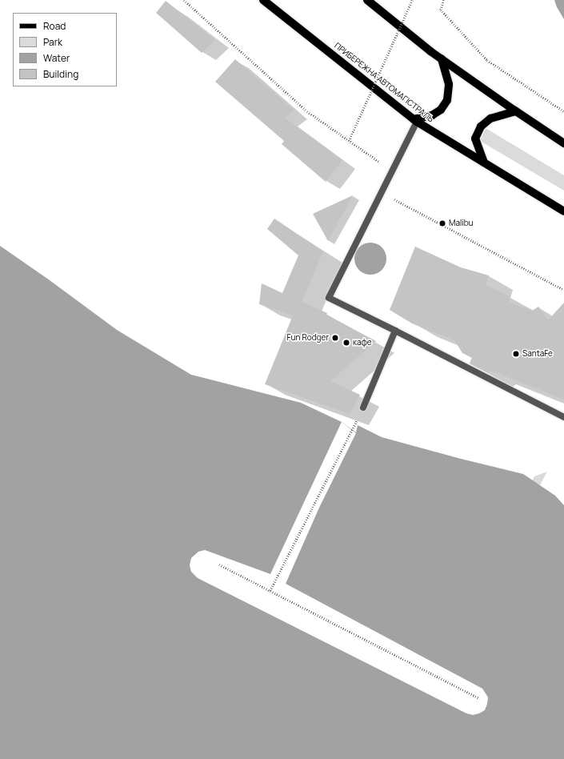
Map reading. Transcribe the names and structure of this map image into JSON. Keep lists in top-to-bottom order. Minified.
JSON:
{"streets":{"main road":["ПРИБЕРЕЖНА АВТОМАГІСТРАЛЬ"]},"places":["Malibu","Fun Rodger","кафе","SantaFe"],"legend":["Road","Park","Water","Building"]}
